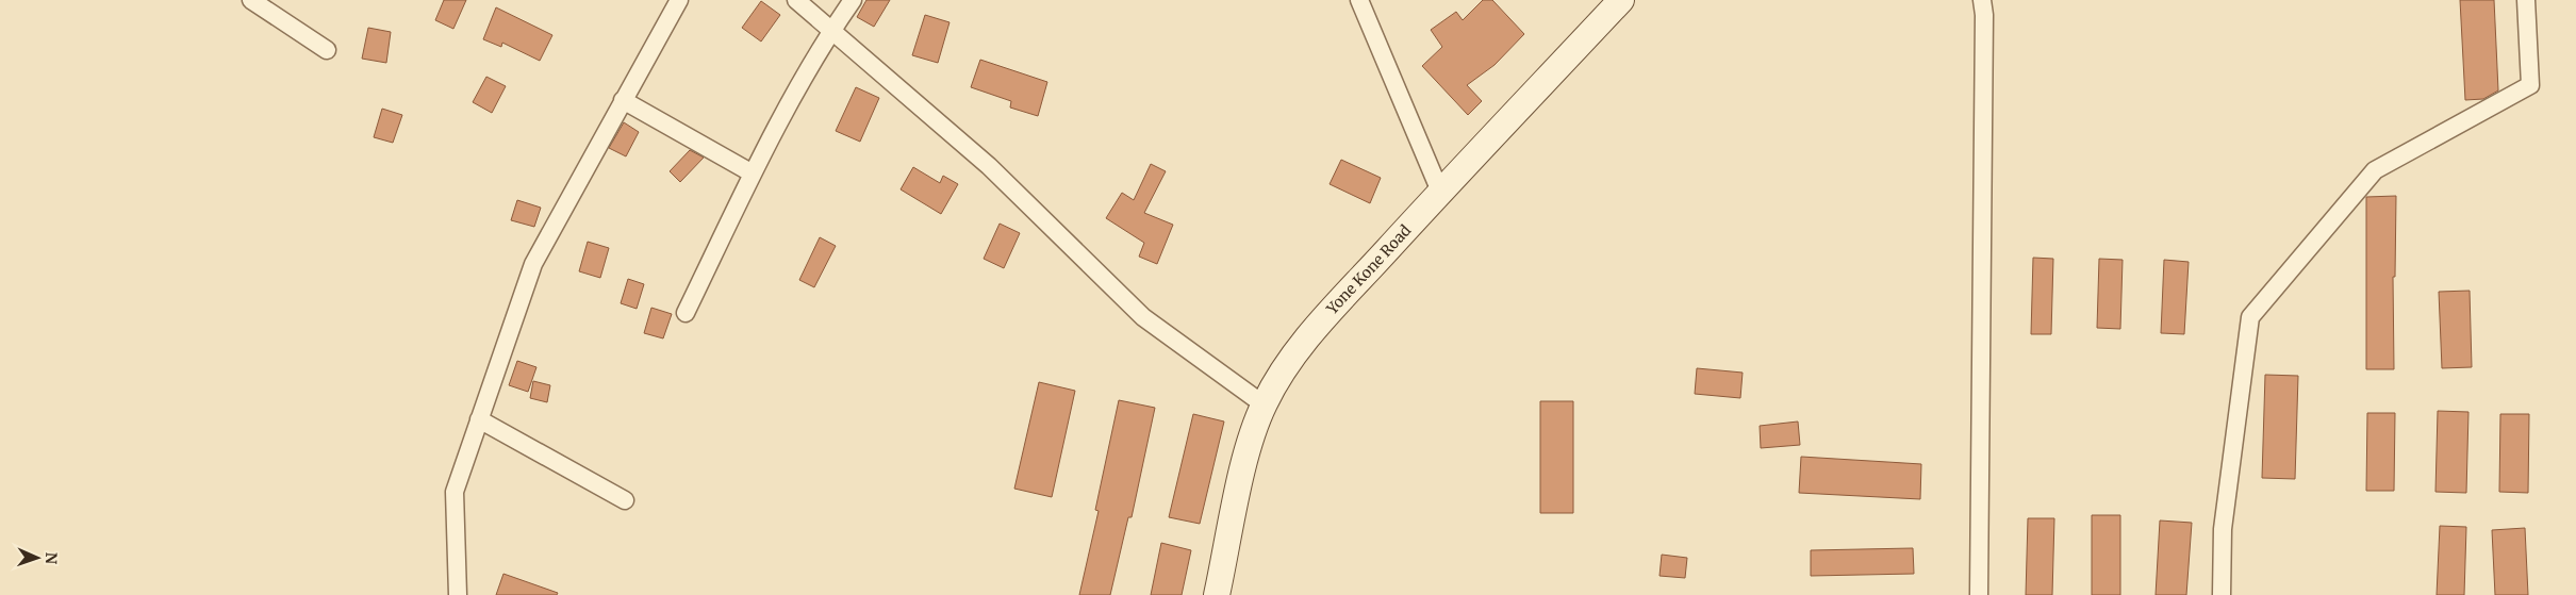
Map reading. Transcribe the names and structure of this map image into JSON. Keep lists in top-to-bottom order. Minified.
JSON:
{"streets":{"street":["Yone Kone Road"]},"north":"right"}
